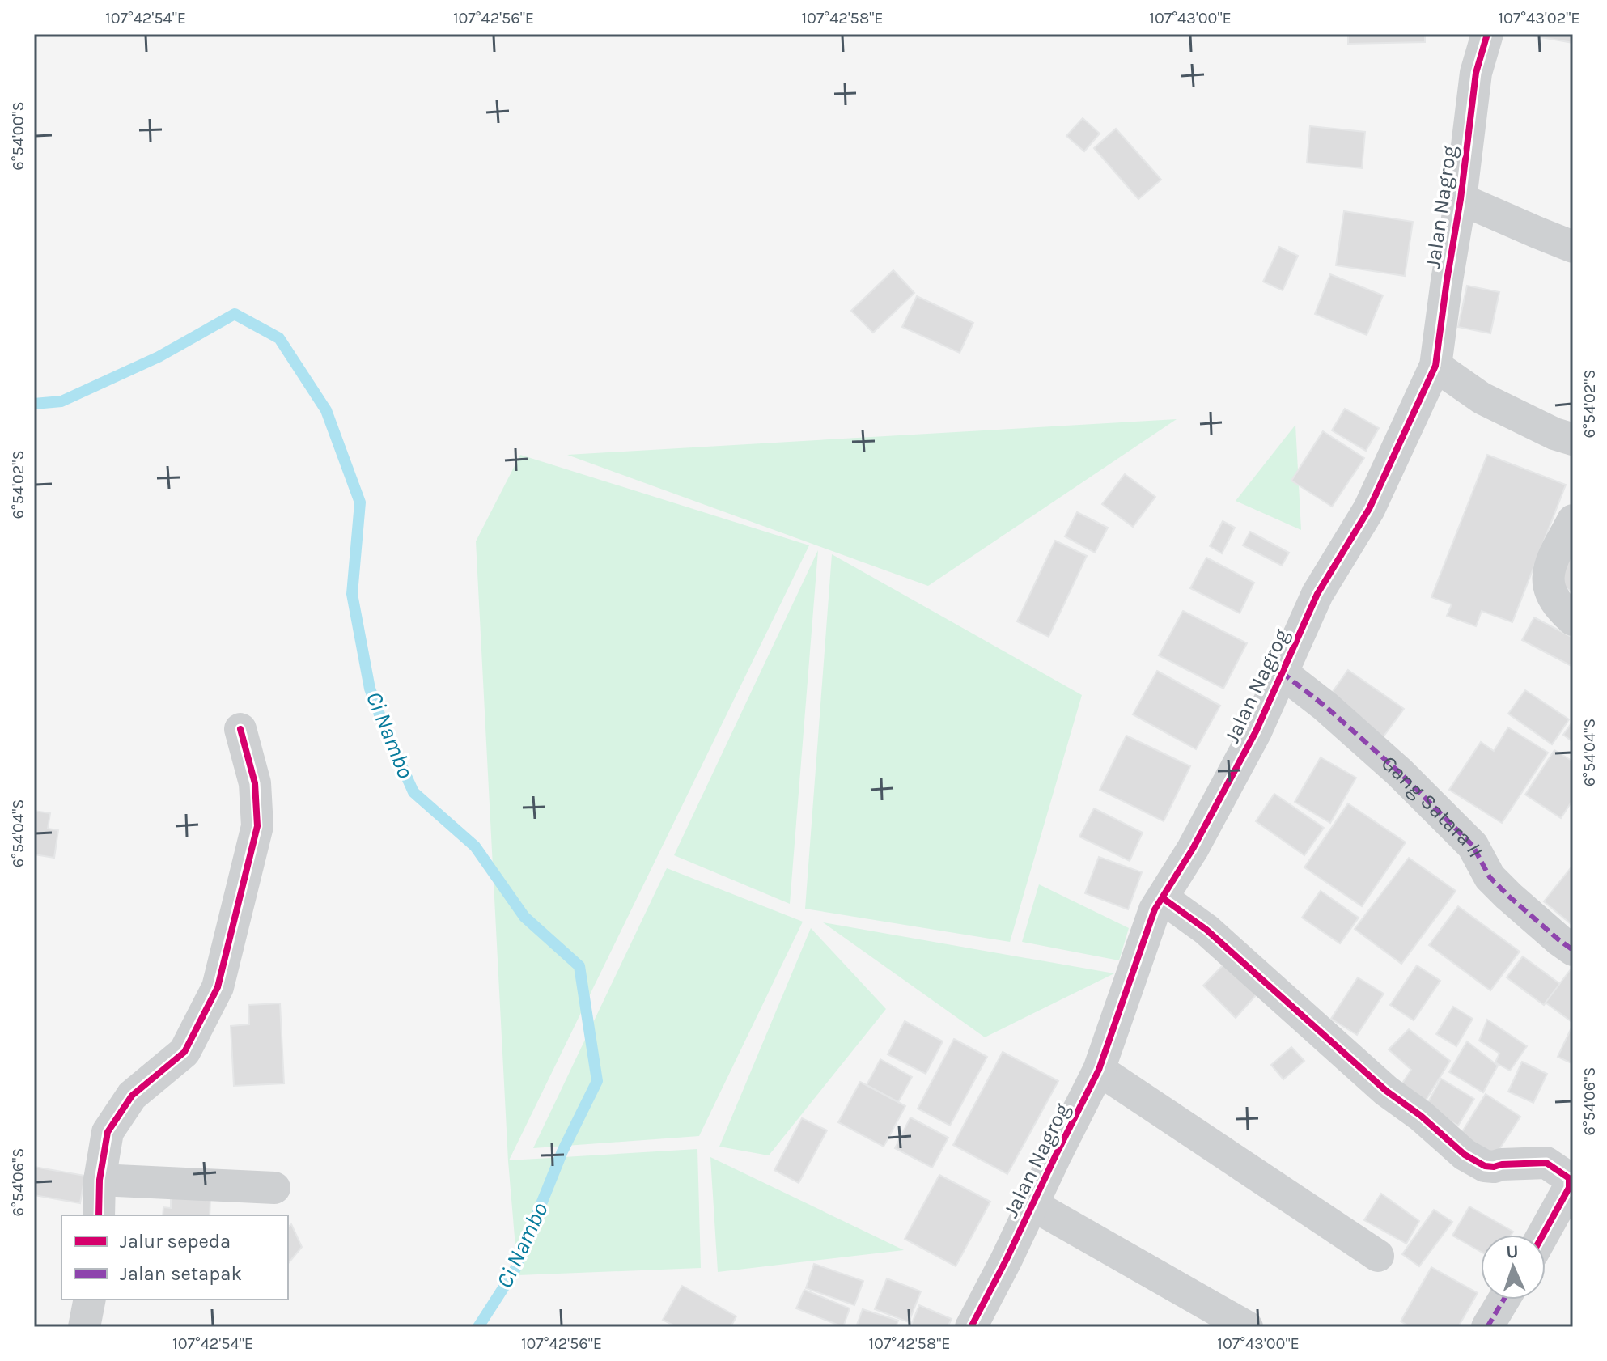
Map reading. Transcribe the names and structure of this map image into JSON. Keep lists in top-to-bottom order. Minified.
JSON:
{"streets":{"street":["Jalan Nagrog","Gang Satara II"]},"crossings":[["Jalan Nagrog","Gang Satara II"]],"water":["Ci Nambo"],"legend":["Jalur sepeda","Jalan setapak"],"north":"top","coordinates":["107°42'54\"E","107°42'56\"E","107°42'58\"E","107°43'00\"E","107°43'02\"E","6°54'00\"S","6°54'02\"S","6°54'04\"S","6°54'06\"S"]}
